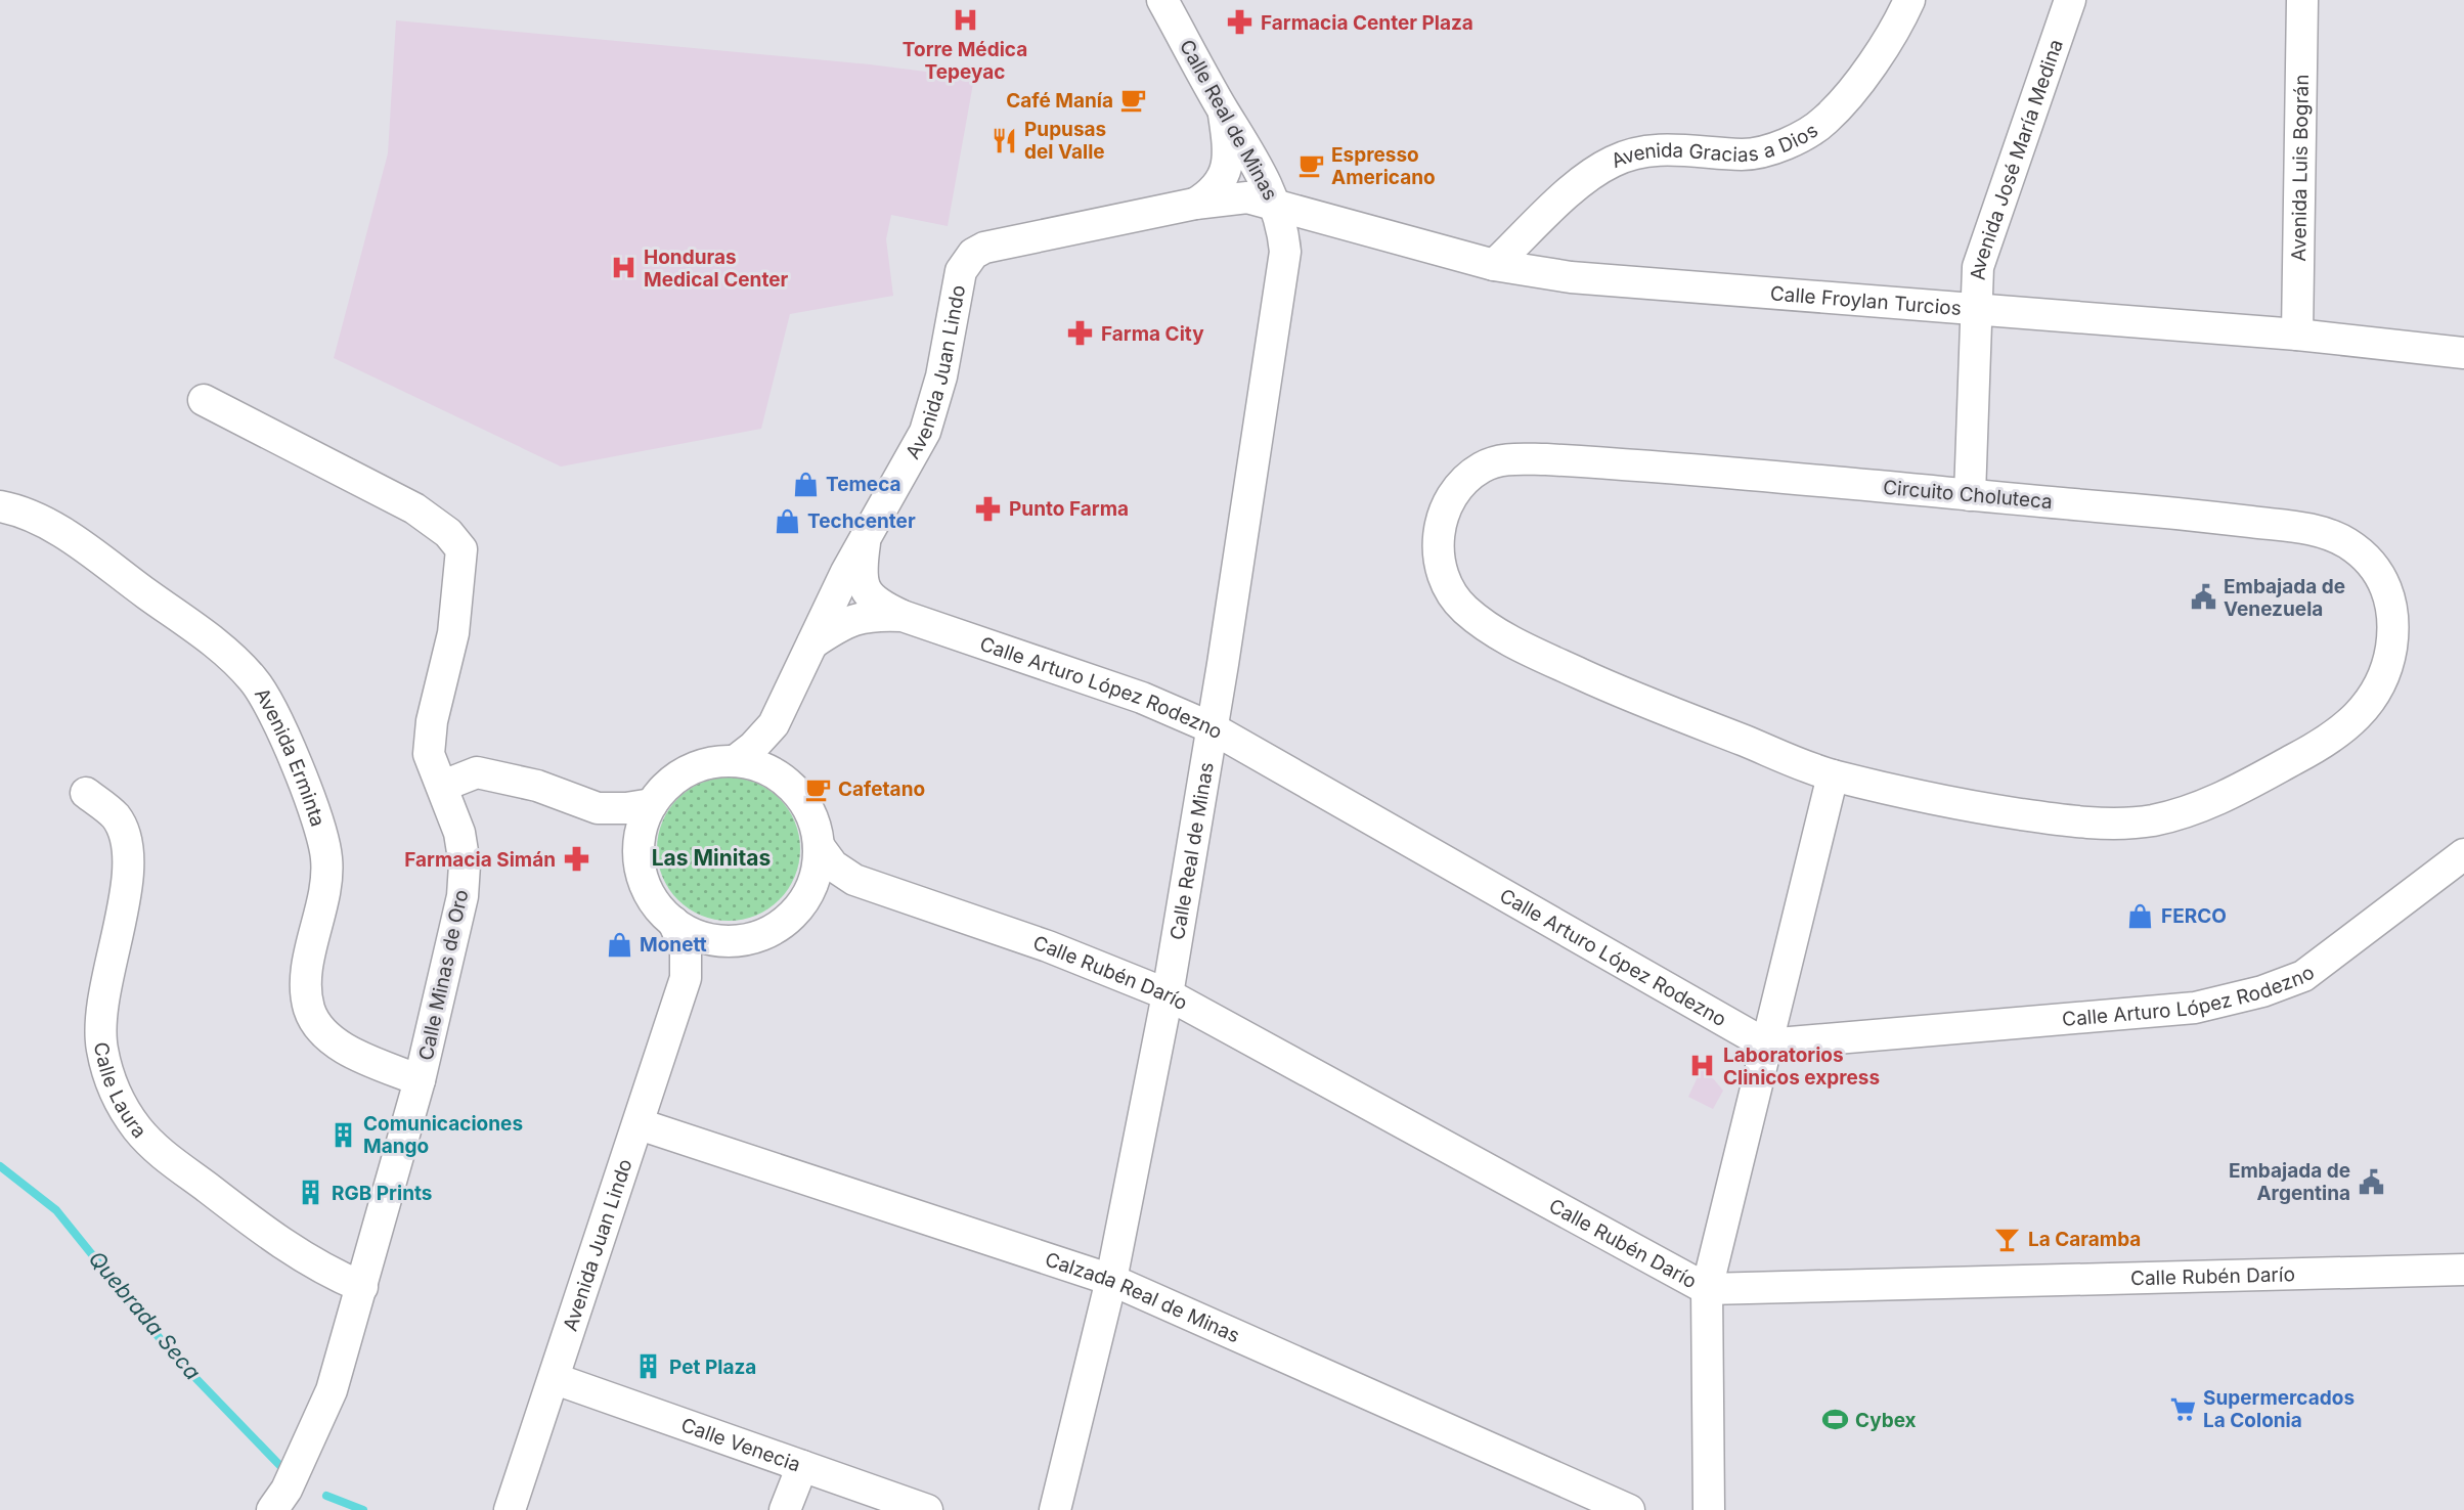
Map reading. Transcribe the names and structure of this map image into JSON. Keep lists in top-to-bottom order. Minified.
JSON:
{"streets":{"street":["Calle Real de Minas","Avenida Gracias a Dios","Avenida José María Medina","Avenida Luis Bográn","Calle Froylan Turcios","Avenida Juan Lindo","Circuito Choluteca","Calle Arturo López Rodezno","Avenida Erminta","Calle Rubén Darío","Calle Minas de Oro","Calle Laura","Calzada Real de Minas","Calle Venecia"]},"crossings":[["Calle Real de Minas","Calle Froylan Turcios"],["Calle Real de Minas","Avenida Juan Lindo"],["Calle Real de Minas","Calle Arturo López Rodezno"],["Calle Real de Minas","Calle Rubén Darío"],["Calle Real de Minas","Calzada Real de Minas"],["Avenida Gracias a Dios","Calle Froylan Turcios"],["Avenida José María Medina","Calle Froylan Turcios"],["Avenida José María Medina","Circuito Choluteca"],["Avenida Luis Bográn","Calle Froylan Turcios"],["Calle Froylan Turcios","Avenida Juan Lindo"],["Avenida Juan Lindo","Calle Arturo López Rodezno"],["Avenida Juan Lindo","Calle Rubén Darío"],["Avenida Juan Lindo","Calzada Real de Minas"],["Avenida Juan Lindo","Calle Venecia"],["Avenida Erminta","Calle Minas de Oro"],["Calle Minas de Oro","Calle Laura"]],"districts":["Las Minitas"],"water":["Quebrada Seca"],"places":{"hospital":["Torre Médica Tepeyac","Honduras Medical Center","Laboratorios Clinicos express"],"pharmacy":["Farmacia Center Plaza","Farma City","Punto Farma","Farmacia Simán"],"cafe":["Café Manía","Espresso Americano","Cafetano"],"restaurant":["Pupusas del Valle"],"shop":["Temeca","Techcenter","FERCO","Monett"],"public building":["Embajada de Venezuela","Embajada de Argentina"],"building":["Comunicaciones Mango","RGB Prints","Pet Plaza"],"bar":["La Caramba"],"supermarket":["Supermercados La Colonia"],"sports":["Cybex"]}}
